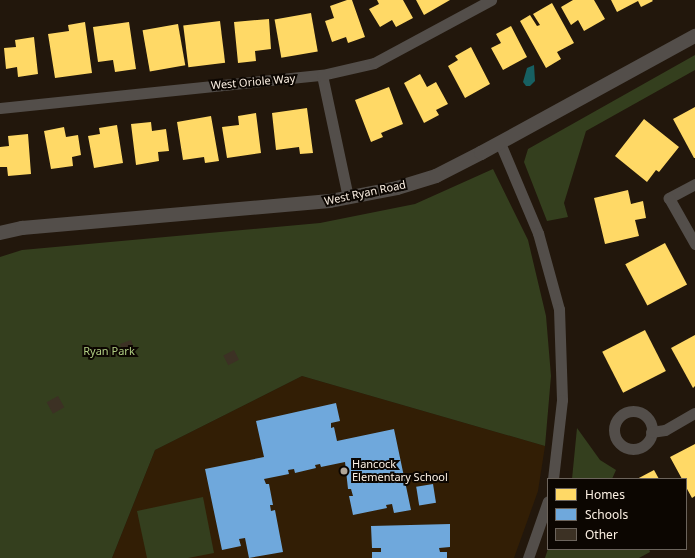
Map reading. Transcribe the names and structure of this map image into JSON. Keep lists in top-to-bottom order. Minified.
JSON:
{"streets":{"street":["West Oriole Way","West Ryan Road"]},"parks":["Ryan Park"],"places":["Hancock Elementary School"],"legend":["Homes","Schools","Other"]}
